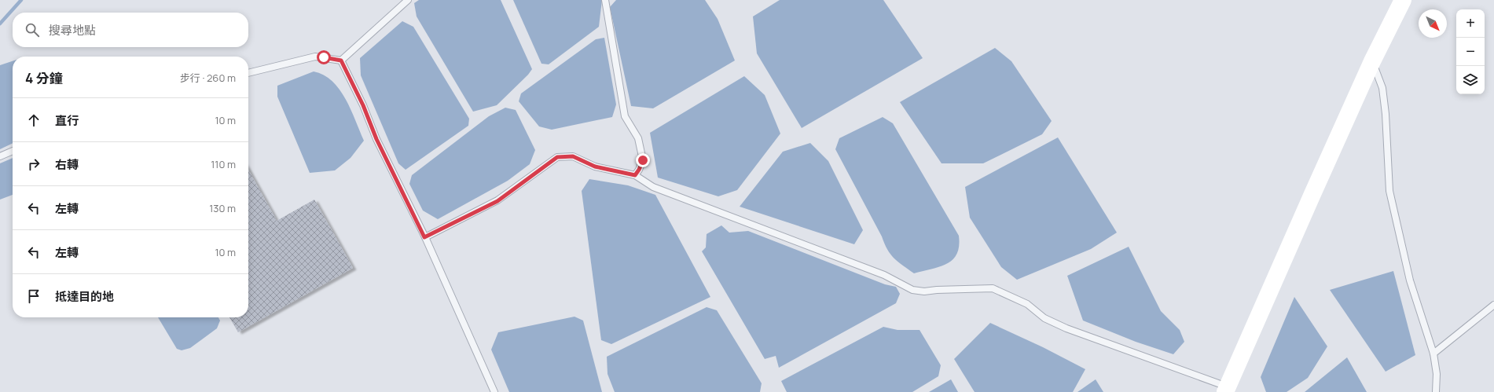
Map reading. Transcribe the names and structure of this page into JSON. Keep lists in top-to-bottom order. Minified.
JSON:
{"north":"bottom right","page":{"map_buttons":["+","−"],"search":"搜尋地點","heading":["4 分鐘","步行 · 260 m"],"list":[["直行","10 m"],["右轉","110 m"],["左轉","130 m"],["左轉","10 m"],"抵達目的地"]}}
